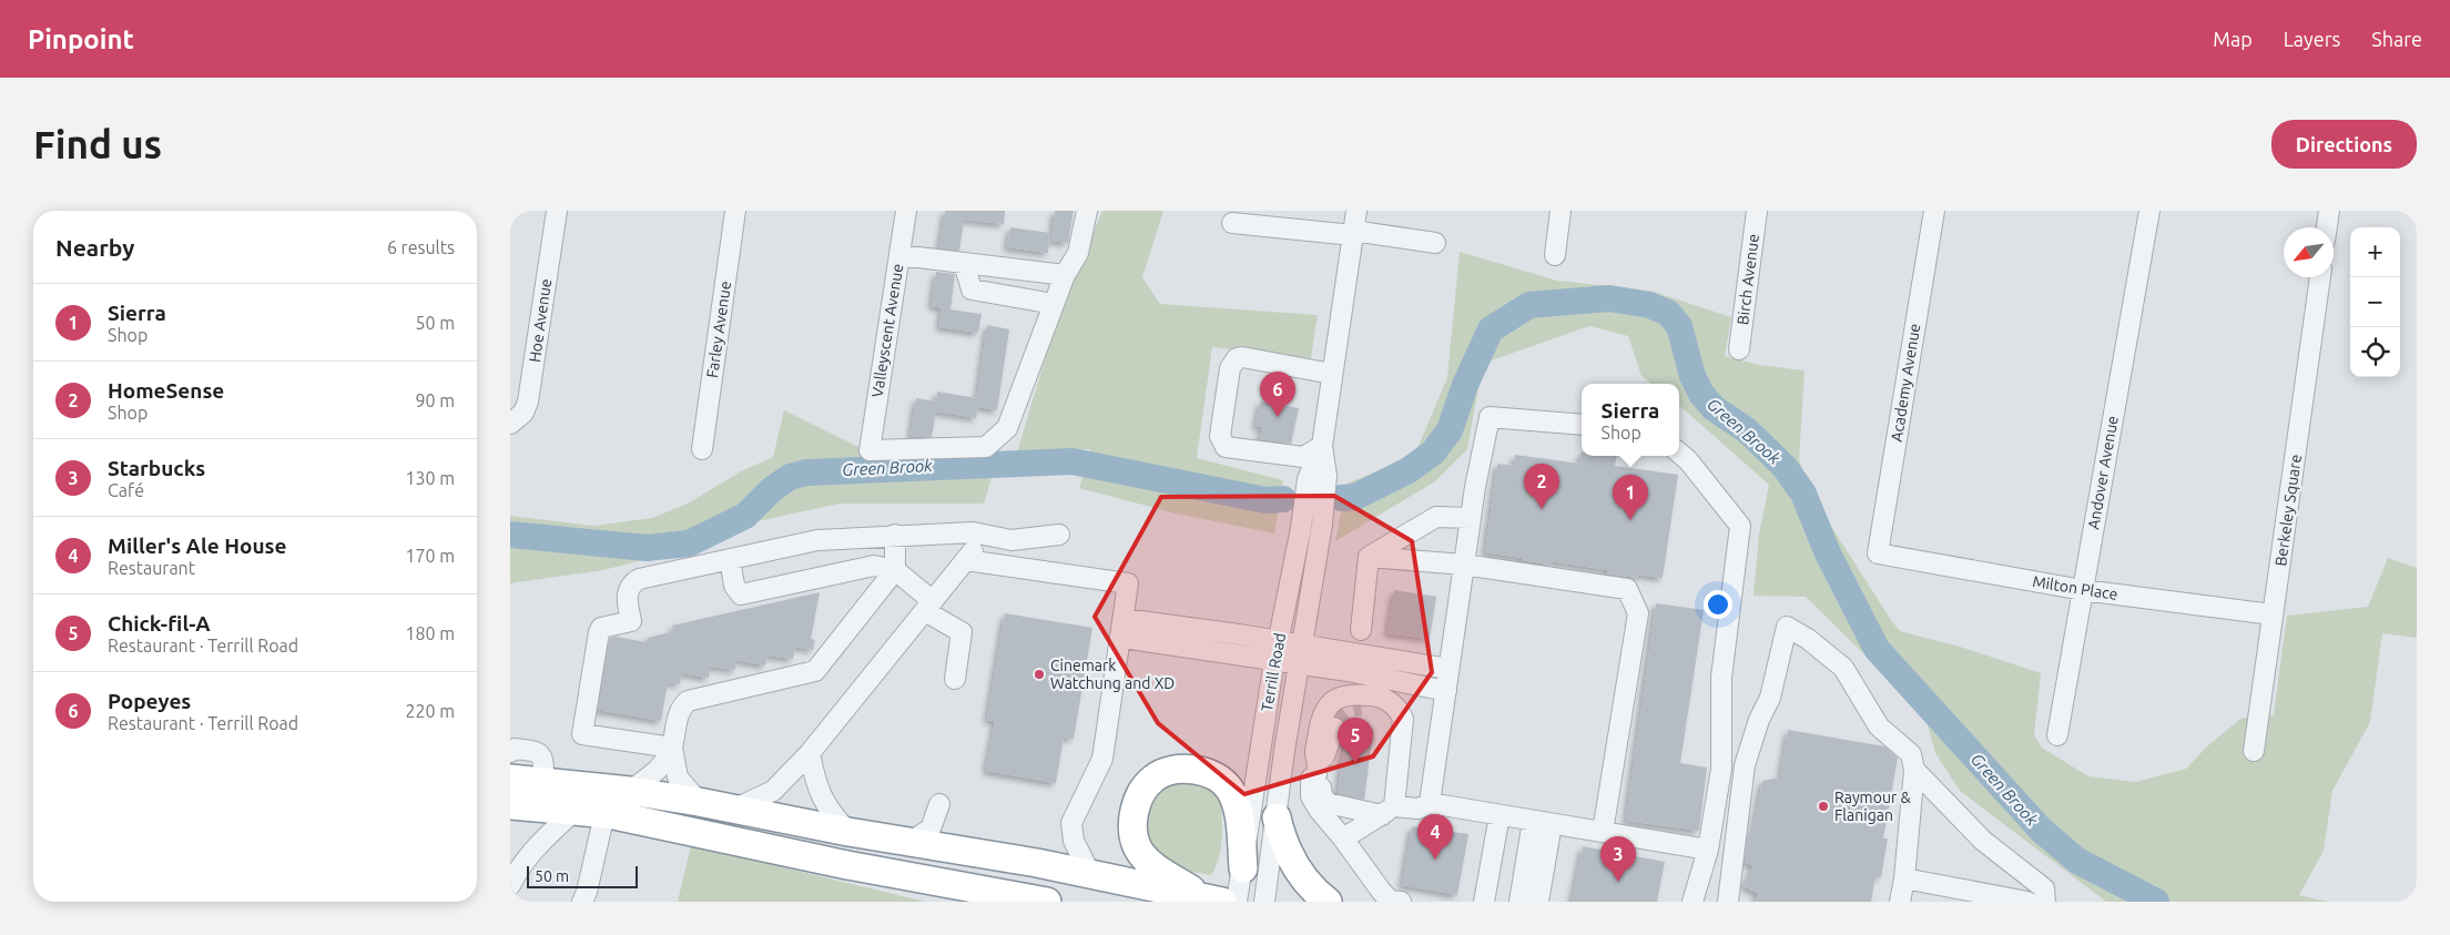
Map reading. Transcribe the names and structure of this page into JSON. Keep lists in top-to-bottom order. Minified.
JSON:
{"streets":{"street":["Birch Avenue","Hoe Avenue","Farley Avenue","Valleyscent Avenue","Academy Avenue","Andover Avenue","Berkeley Square","Milton Place","Terrill Road"]},"crossings":[["Academy Avenue","Milton Place"],["Andover Avenue","Milton Place"],["Berkeley Square","Milton Place"]],"water":["Green Brook"],"places":["Cinemark Watchung and XD","Raymour & Flanigan"],"scale_bar":"50 m","north":"bottom left","page":{"header":"Pinpoint","nav":["Map","Layers","Share"],"buttons":"Directions","title":"Find us","heading":["Nearby","6 results"],"map_buttons":["+","−"],"list":[{"mark":"1","name":"Sierra","note":"Shop","value":"50 m"},{"mark":"2","name":"HomeSense","note":"Shop","value":"90 m"},{"mark":"3","name":"Starbucks","note":"Café","value":"130 m"},{"mark":"4","name":"Miller's Ale House","note":"Restaurant","value":"170 m"},{"mark":"5","name":"Chick-fil-A","note":"Restaurant · Terrill Road","value":"180 m"},{"mark":"6","name":"Popeyes","note":"Restaurant · Terrill Road","value":"220 m"}],"pins":["6","2","1","5","4","3"],"popup":["Sierra","Shop"],"scale":"50 m"}}
